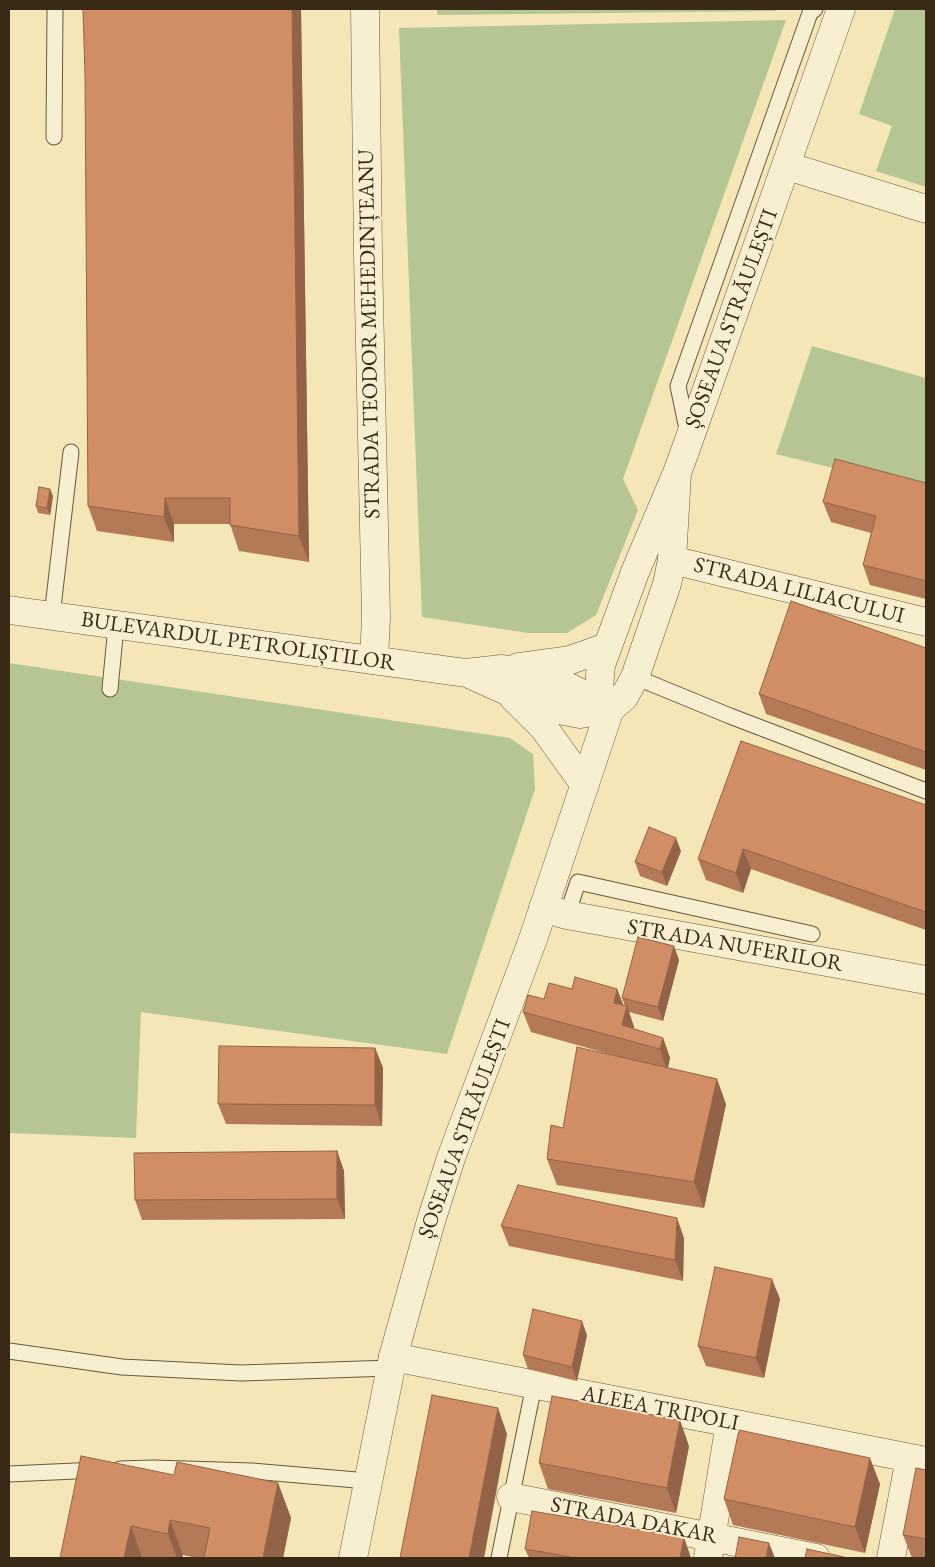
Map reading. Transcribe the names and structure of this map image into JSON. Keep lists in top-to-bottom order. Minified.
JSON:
{"streets":{"street":["ȘOSEAUA STRĂULEȘTI","STRADA TEODOR MEHEDINȚEANU","STRADA LILIACULUI","BULEVARDUL PETROLIȘTILOR","STRADA NUFERILOR","ALEEA TRIPOLI","STRADA DAKAR"]},"crossings":[["ȘOSEAUA STRĂULEȘTI","STRADA LILIACULUI"],["ȘOSEAUA STRĂULEȘTI","BULEVARDUL PETROLIȘTILOR"],["ȘOSEAUA STRĂULEȘTI","STRADA NUFERILOR"],["ȘOSEAUA STRĂULEȘTI","ALEEA TRIPOLI"],["STRADA TEODOR MEHEDINȚEANU","BULEVARDUL PETROLIȘTILOR"]]}
